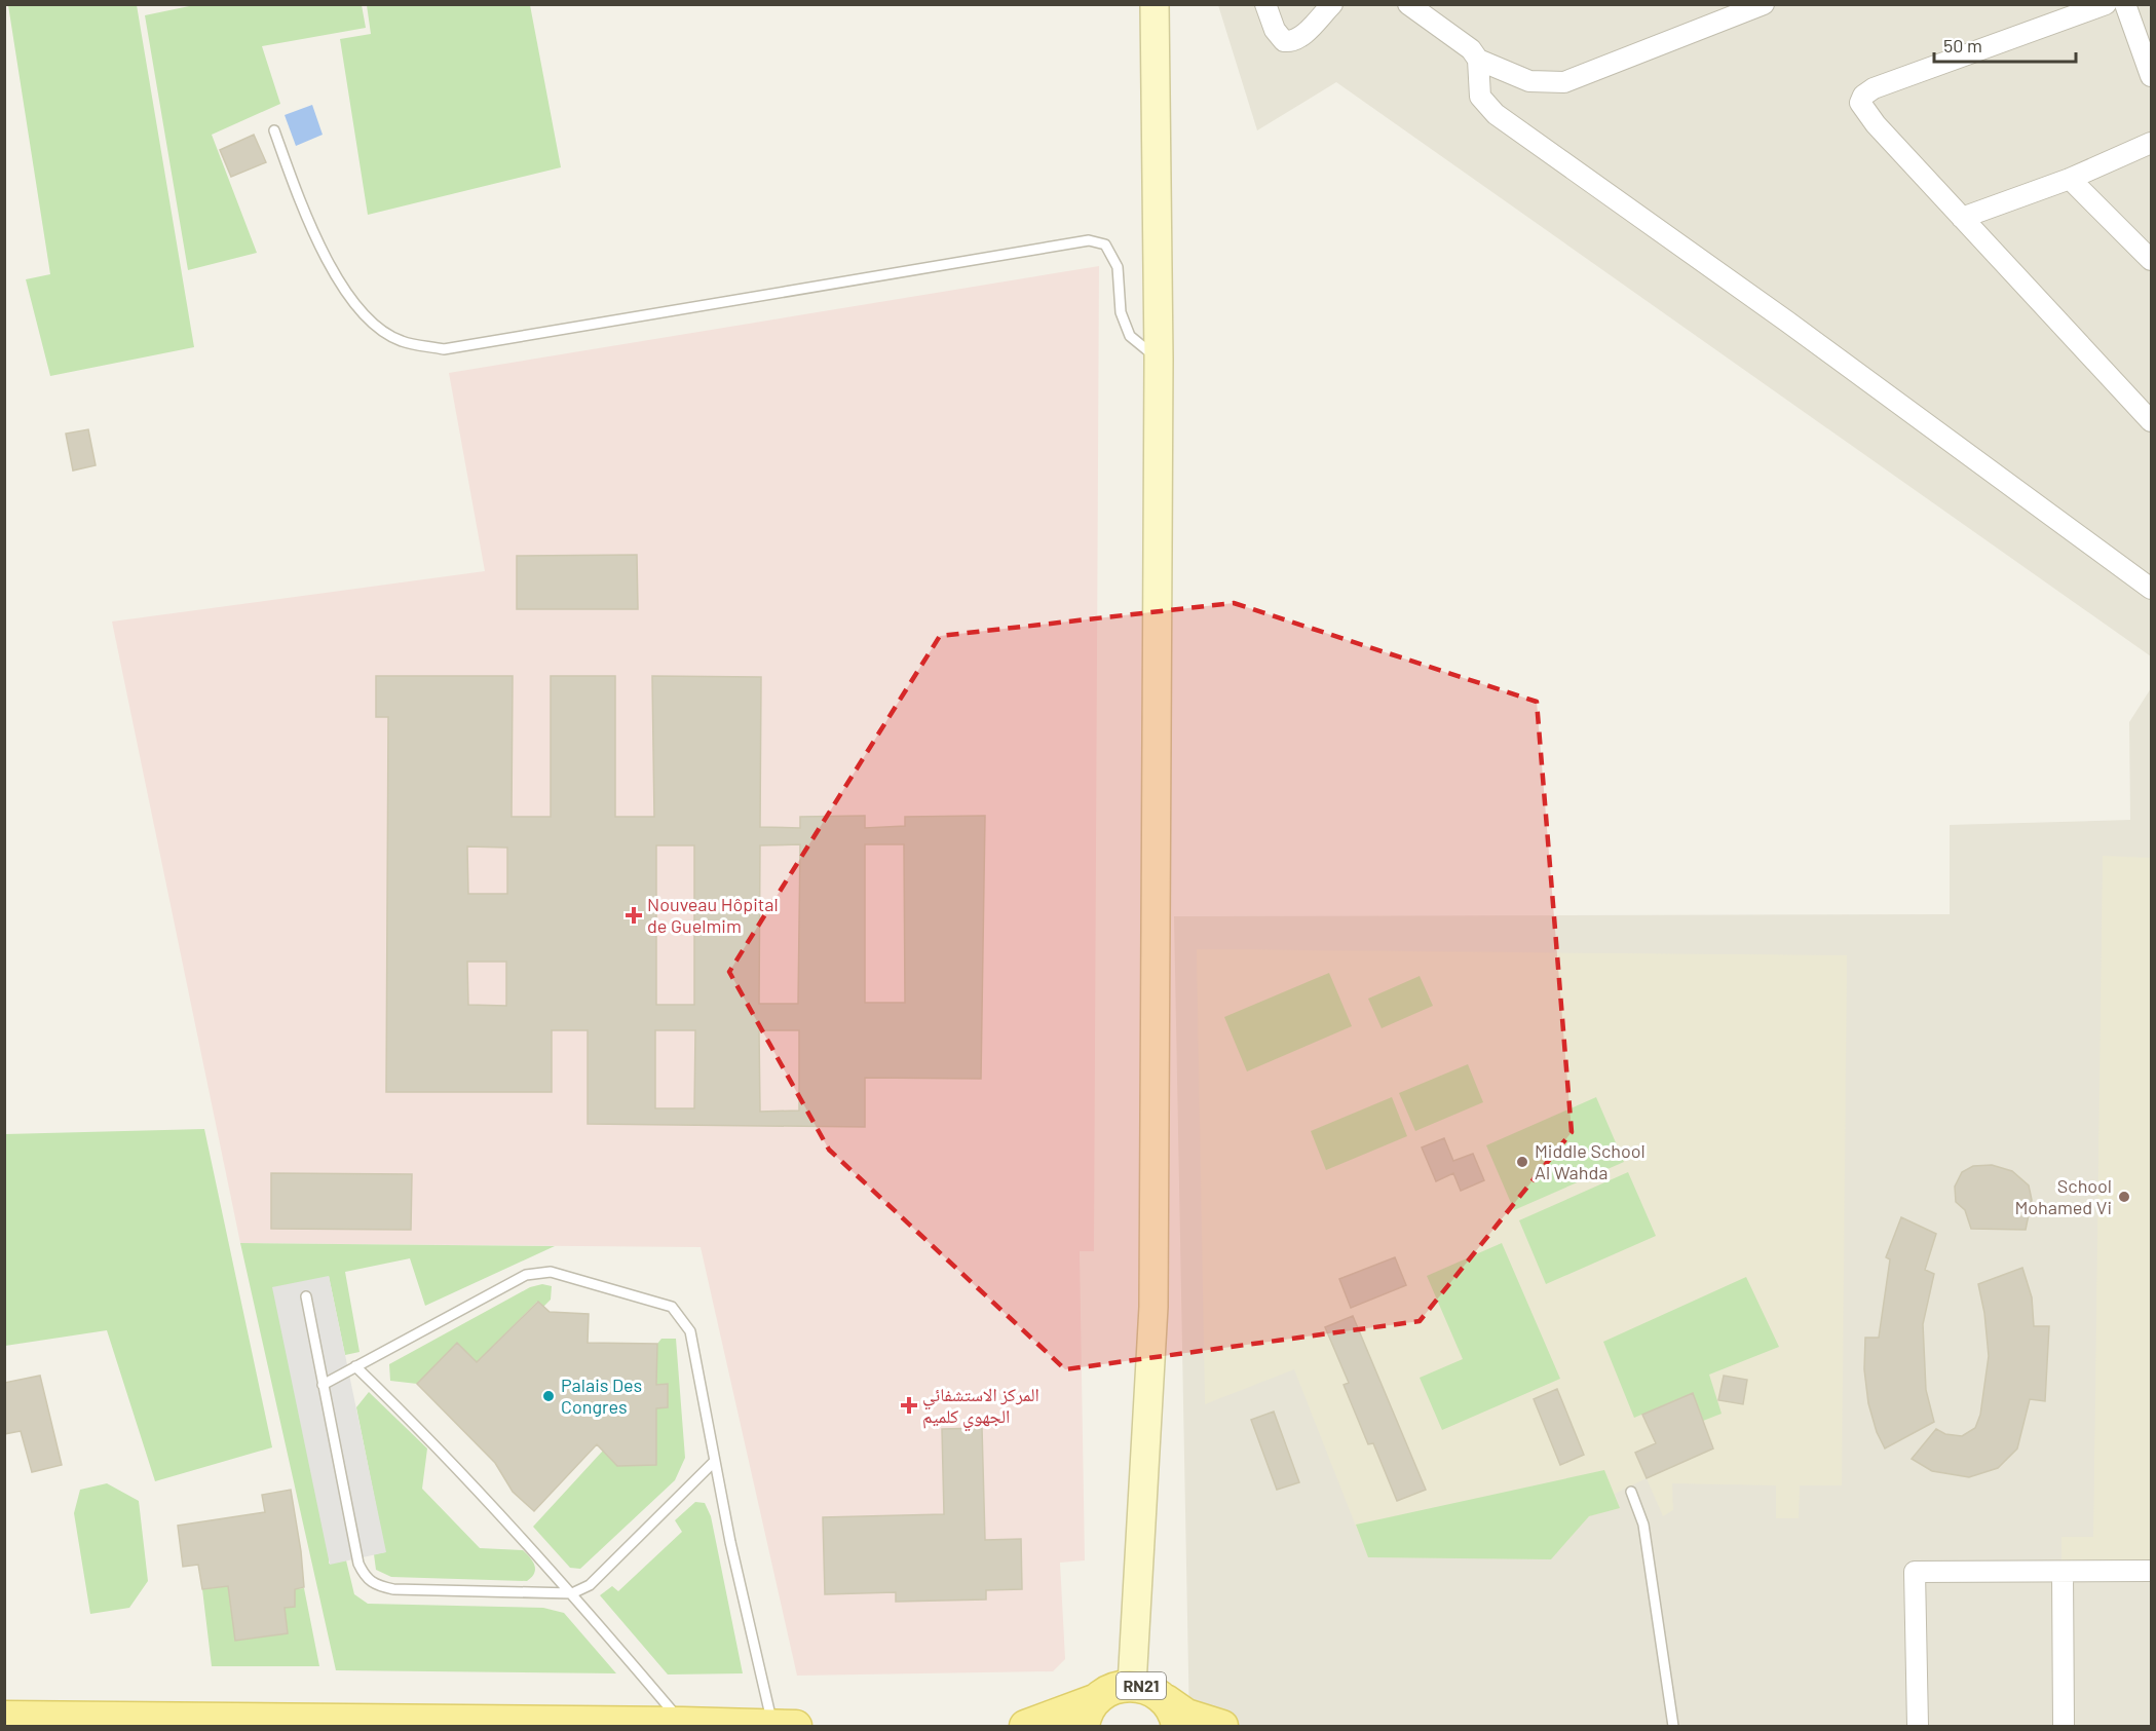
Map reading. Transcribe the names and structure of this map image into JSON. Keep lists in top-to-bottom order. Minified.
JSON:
{"streets":{"main road":["RN21"]},"places":{"health":["Nouveau Hôpital de Guelmim","المركز الاستشفائي الجهوي كلميم"],"other":["Middle School Al Wahda","School Mohamed Vi","Palais Des Congres"]},"scale_bar":"50 m"}
